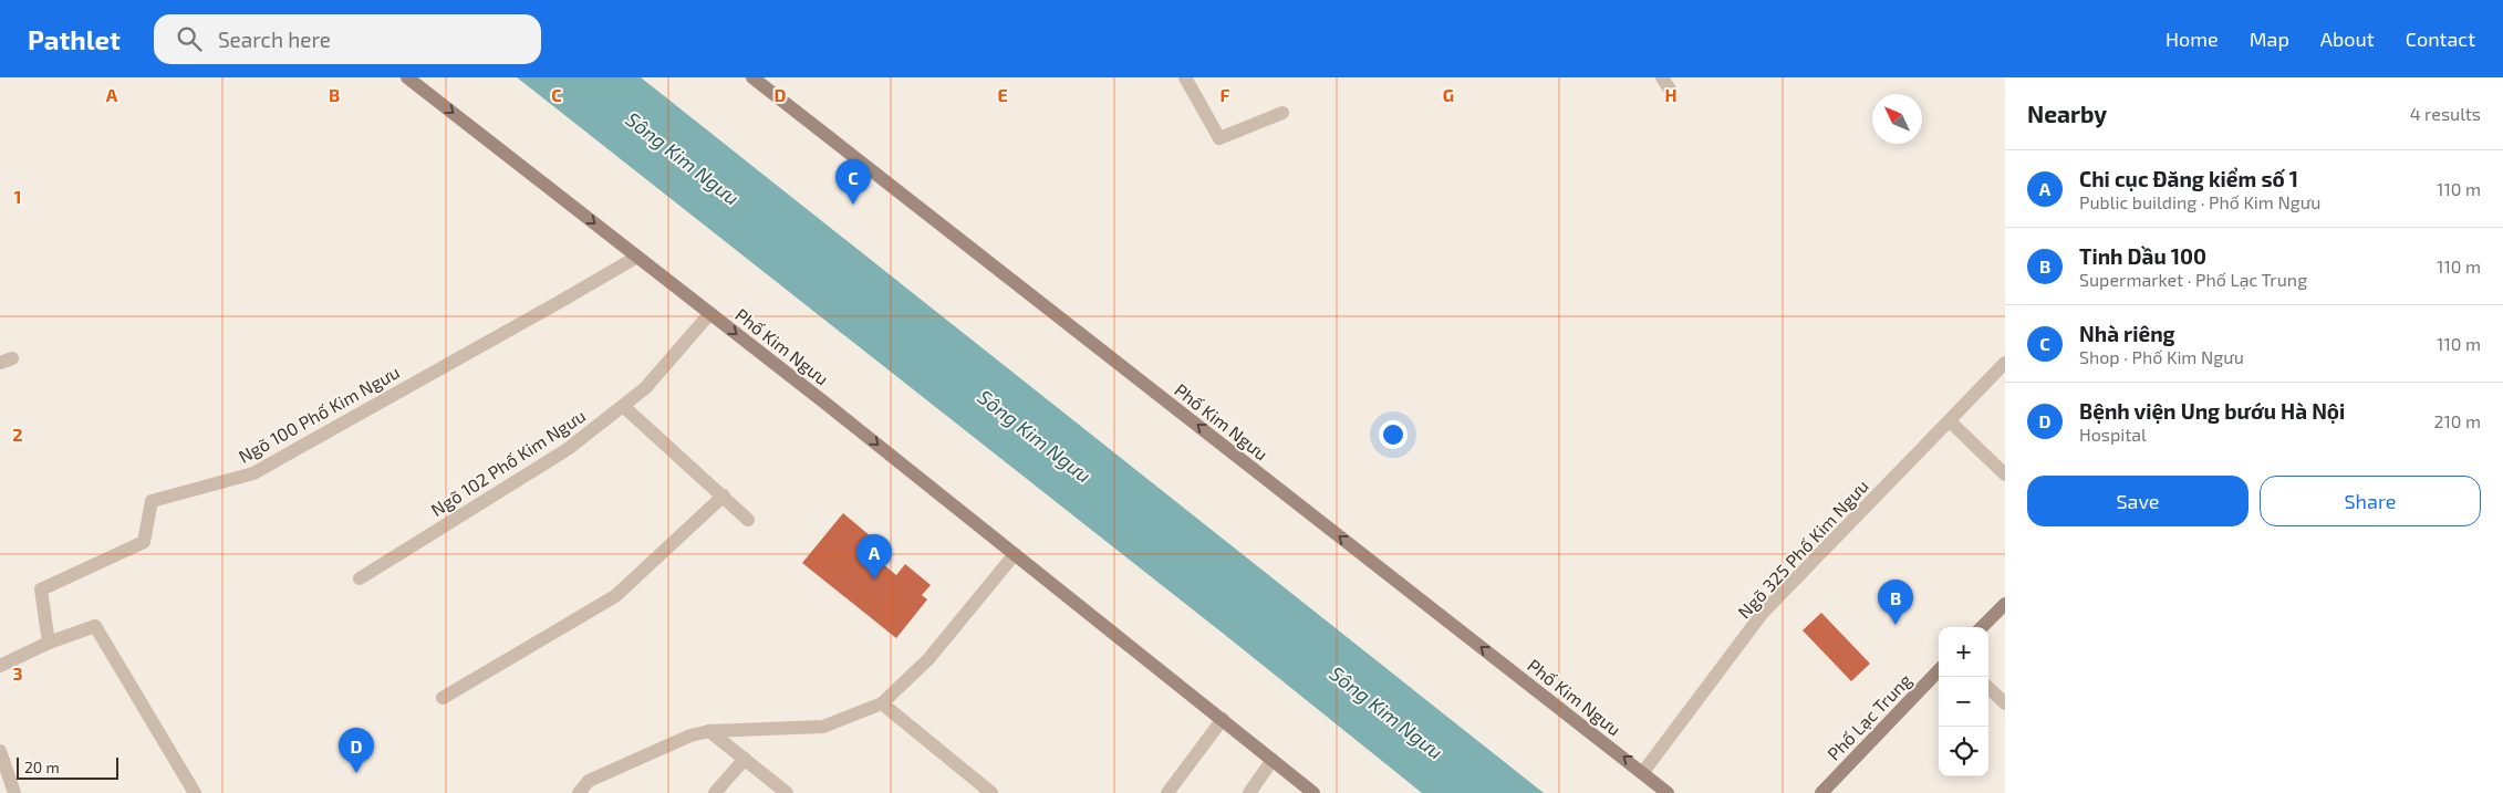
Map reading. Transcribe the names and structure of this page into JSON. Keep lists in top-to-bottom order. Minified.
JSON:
{"streets":{"main road":["Phố Kim Ngưu","Phố Lạc Trung"],"street":["Ngõ 100 Phố Kim Ngưu","Ngõ 102 Phố Kim Ngưu","Ngõ 325 Phố Kim Ngưu"]},"crossings":[["Phố Kim Ngưu","Ngõ 100 Phố Kim Ngưu"],["Phố Kim Ngưu","Ngõ 102 Phố Kim Ngưu"],["Phố Kim Ngưu","Ngõ 325 Phố Kim Ngưu"]],"water":["Sông Kim Ngưu"],"scale_bar":"20 m","north":"top left","page":{"header":"Pathlet","search":"Search here","nav":["Home","Map","About","Contact"],"heading":["Nearby","4 results"],"list":[{"mark":"A","name":"Chi cục Đăng kiểm số 1","note":"Public building · Phố Kim Ngưu","value":"110 m"},{"mark":"B","name":"Tinh Dầu 100","note":"Supermarket · Phố Lạc Trung","value":"110 m"},{"mark":"C","name":"Nhà riêng","note":"Shop · Phố Kim Ngưu","value":"110 m"},{"mark":"D","name":"Bệnh viện Ung bướu Hà Nội","note":"Hospital","value":"210 m"}],"pins":["C","A","B","D"],"buttons":["Save","Share"],"map_buttons":["+","−"],"scale":"20 m"},"grid":{"columns":["A","B","C","D","E","F","G","H"],"rows":["1","2","3"]}}
